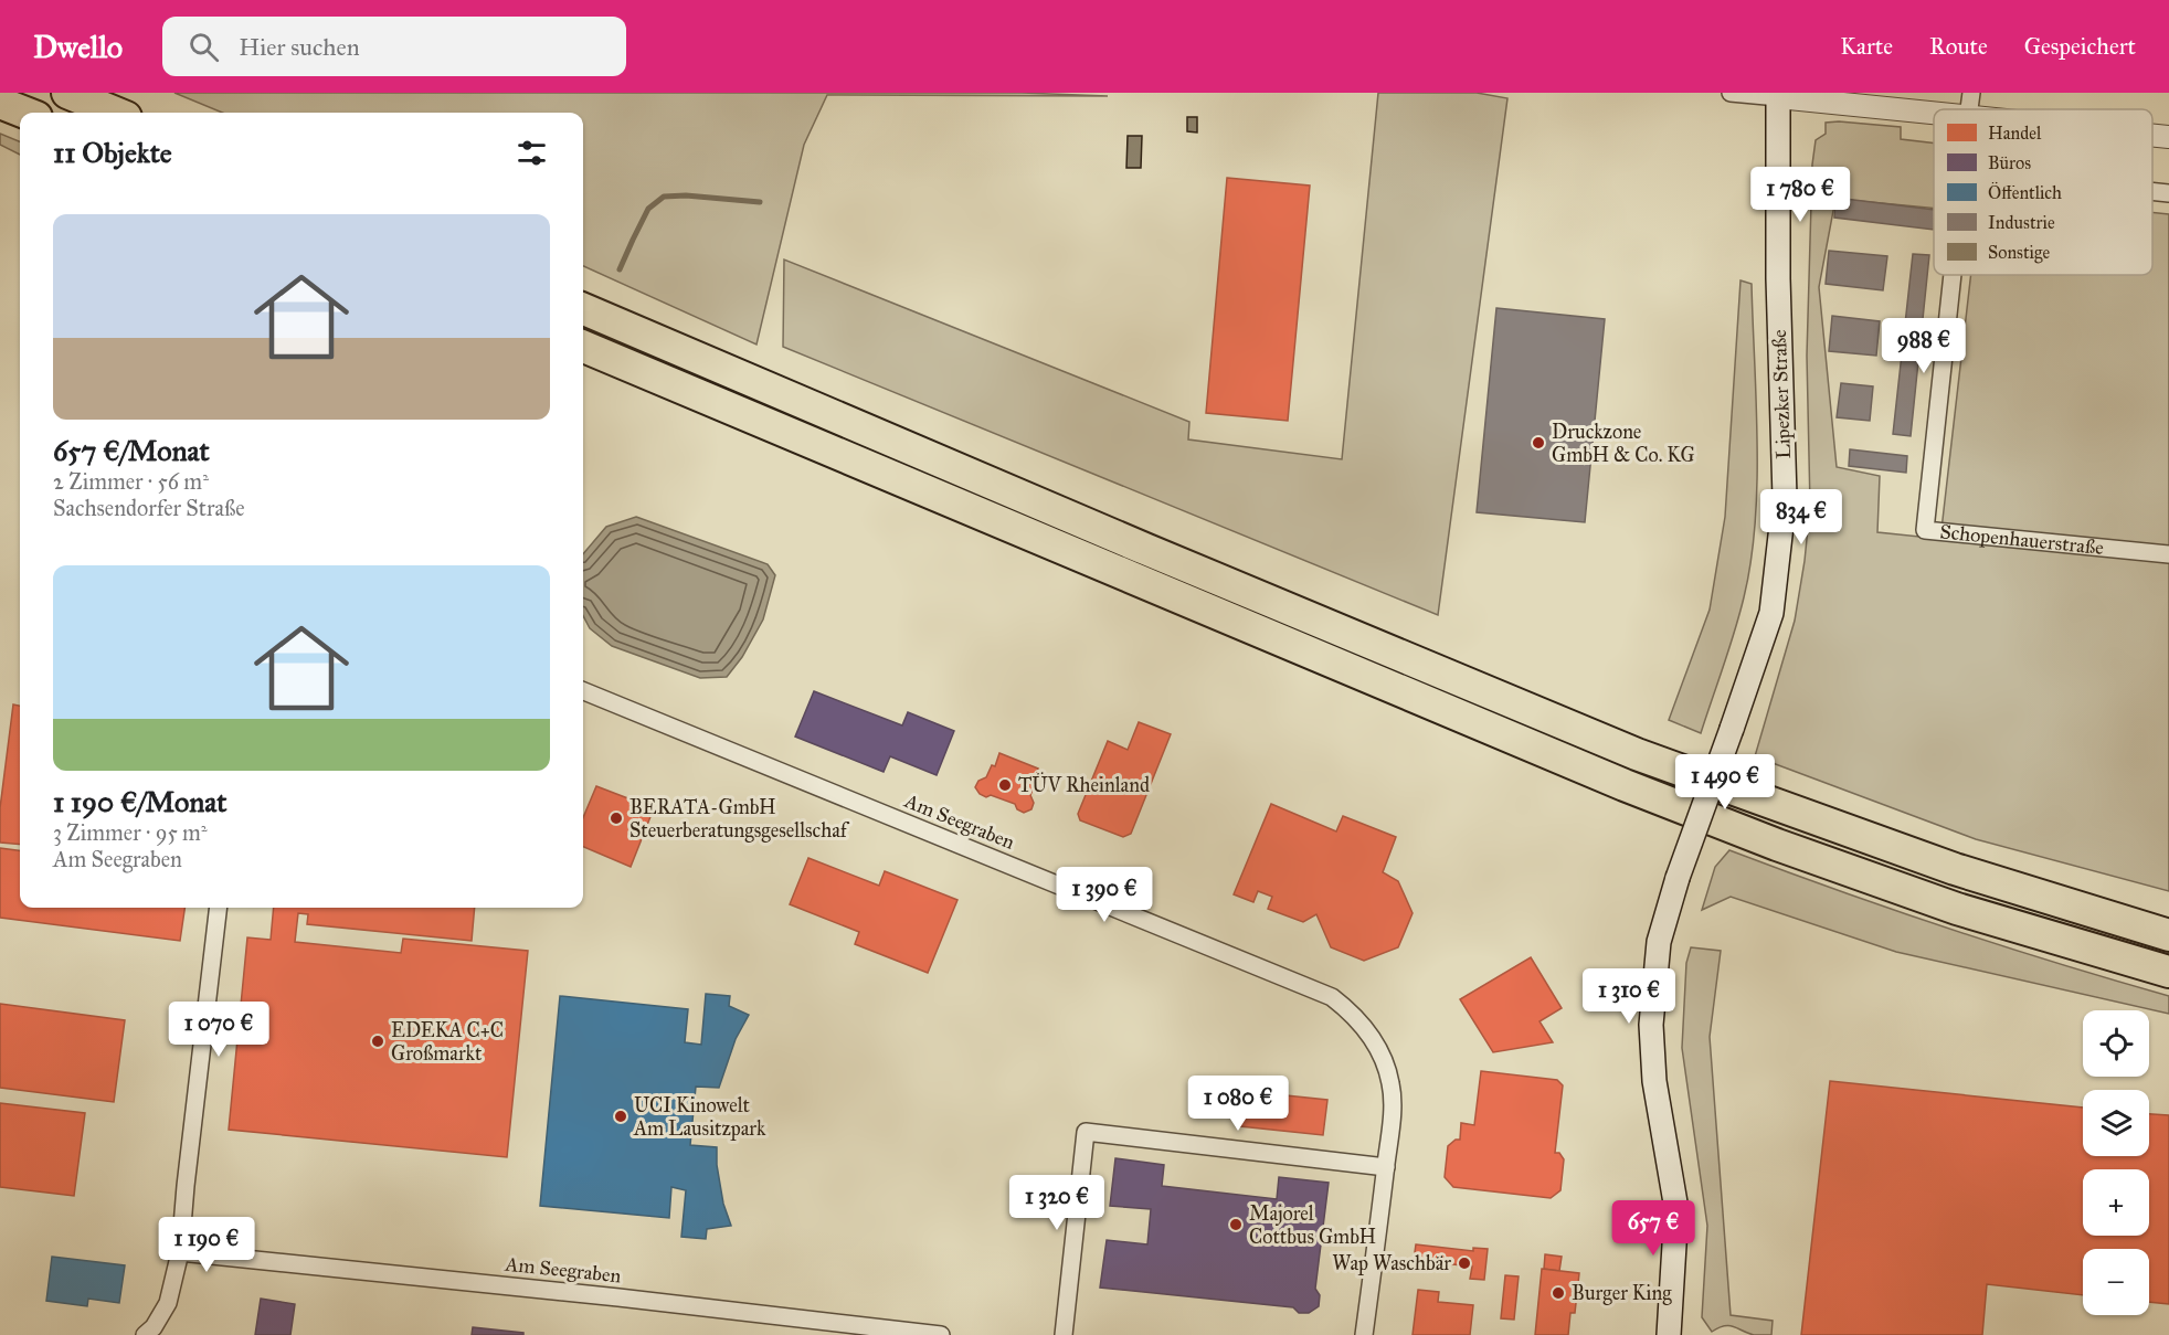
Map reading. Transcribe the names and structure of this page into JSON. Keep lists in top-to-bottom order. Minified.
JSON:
{"streets":{"main road":["Lipezker Straße"],"street":["Schopenhauerstraße","Am Seegraben"]},"places":["Druckzone GmbH & Co. KG","TÜV Rheinland","BERATA-GmbH Steuerberatungsgesellschaf","EDEKA C+C Großmarkt","UCI Kinowelt Am Lausitzpark","Majorel Cottbus GmbH","Wap Waschbär","Burger King"],"legend":["Handel","Büros","Öffentlich","Industrie","Sonstige"],"page":{"header":"Dwello","search":"Hier suchen","nav":["Karte","Route","Gespeichert"],"heading":"11 Objekte","price":["1 780 €","988 €","834 €","1 490 €","1 390 €","1 310 €","1 070 €","1 080 €","1 320 €","657 €","1 190 €"],"list":[{"name":"657 €/Monat","note":"2 Zimmer · 56 m² · Sachsendorfer Straße"},{"name":"1 190 €/Monat","note":"3 Zimmer · 95 m² · Am Seegraben"}],"map_buttons":["+","−"]}}
